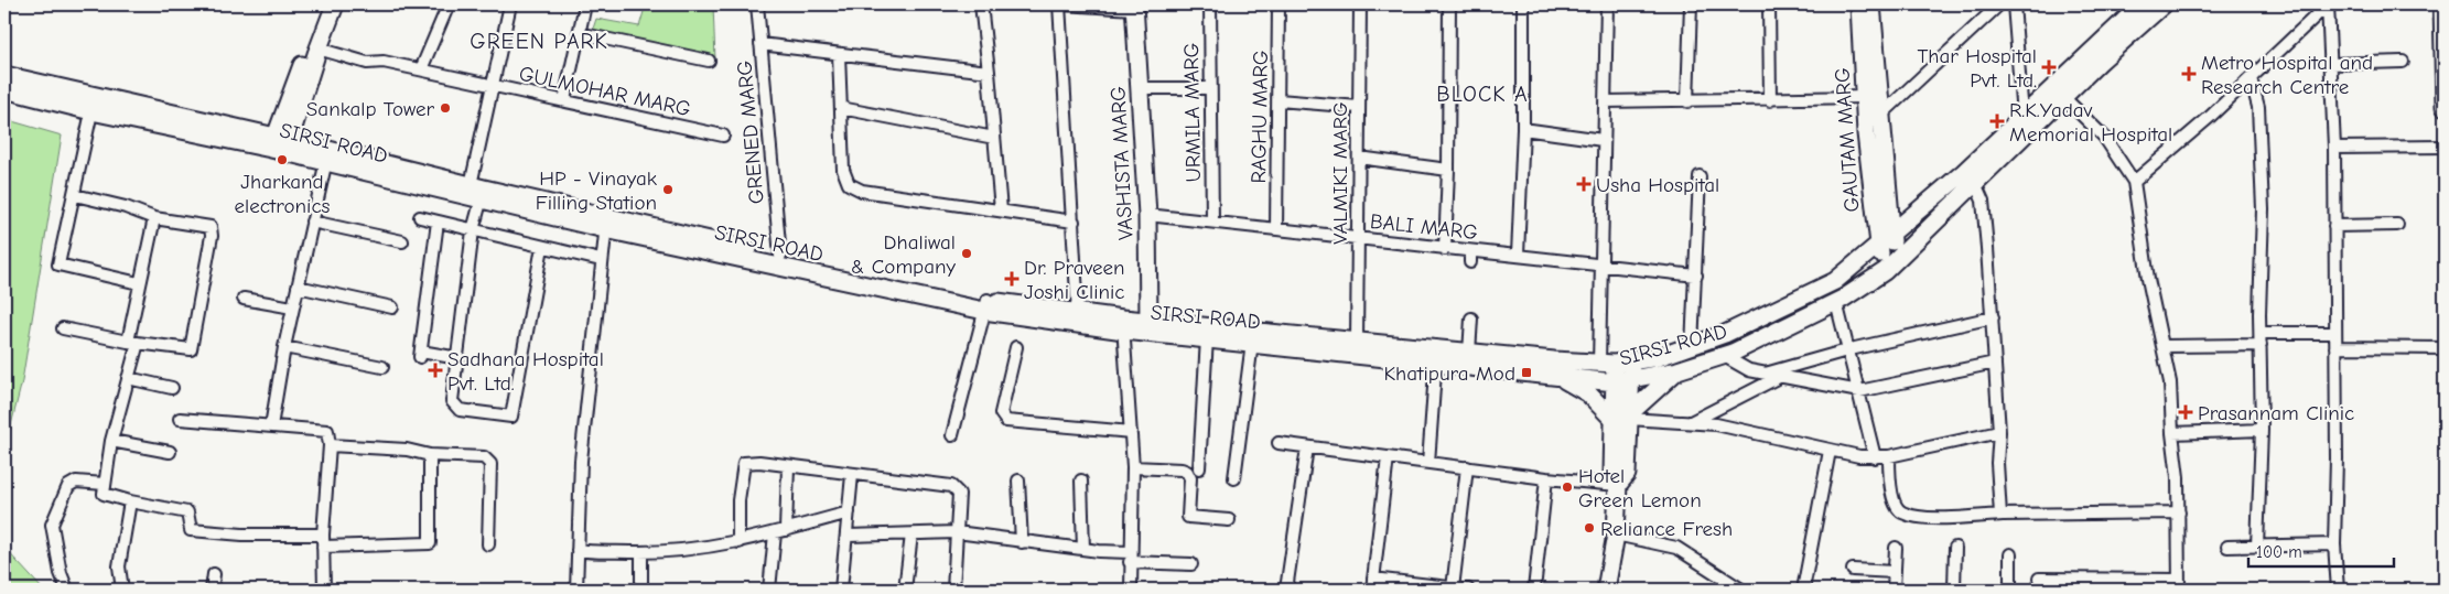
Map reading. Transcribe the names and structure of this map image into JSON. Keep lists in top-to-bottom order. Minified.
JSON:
{"streets":{"street":["GULMOHAR MARG","URMILA MARG","RAGHU MARG","GRENED MARG","GAUTAM MARG","SIRSI ROAD","VASHISTA MARG","VALMIKI MARG","BALI MARG"]},"crossings":[["URMILA MARG","BALI MARG"],["RAGHU MARG","BALI MARG"],["GRENED MARG","SIRSI ROAD"],["GAUTAM MARG","SIRSI ROAD"],["SIRSI ROAD","VASHISTA MARG"],["SIRSI ROAD","VALMIKI MARG"],["VASHISTA MARG","BALI MARG"],["VALMIKI MARG","BALI MARG"]],"districts":["GREEN PARK","BLOCK A"],"places":{"health":["Thar Hospital Pvt. Ltd.","Metro Hospital and Research Centre","R.K.Yadav Memorial Hospital","Usha Hospital","Dr. Praveen Joshi Clinic","Sadhana Hospital Pvt. Ltd.","Prasannam Clinic"],"other":["Sankalp Tower","Jharkand electronics","HP - Vinayak Filling Station","Dhaliwal & Company","Hotel Green Lemon","Reliance Fresh"],"transit":["Khatipura Mod"]},"scale_bar":"100 m"}
